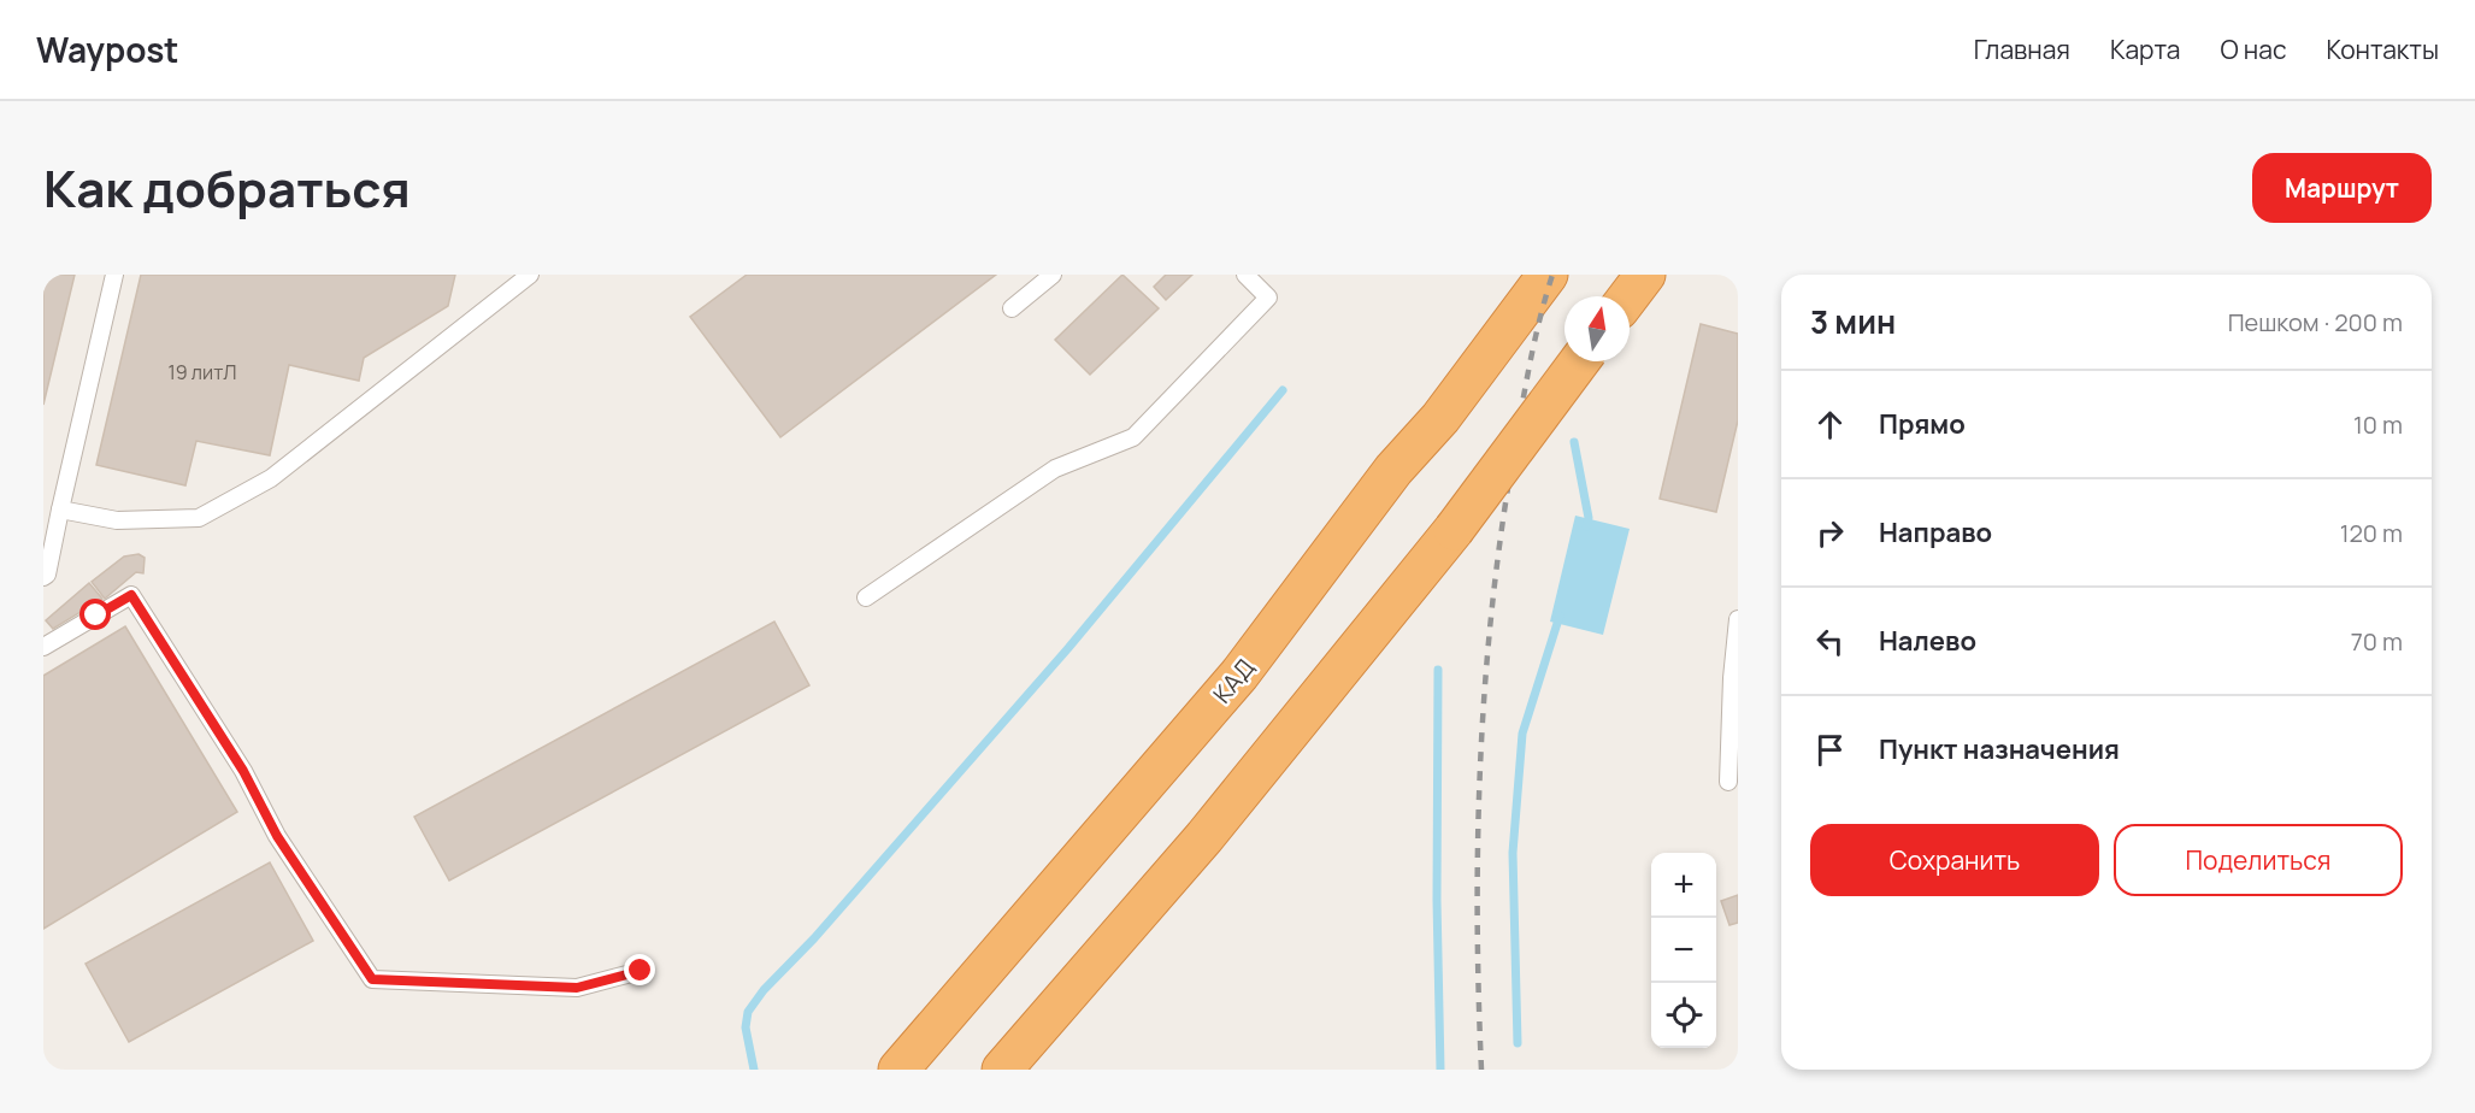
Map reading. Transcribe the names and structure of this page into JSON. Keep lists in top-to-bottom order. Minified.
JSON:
{"streets":{"highway":["КАД"]},"house_numbers":["19 литЛ"],"north":"top","page":{"header":"Waypost","nav":["Главная","Карта","О нас","Контакты"],"title":"Как добраться","buttons":["Маршрут",["Сохранить","Поделиться"]],"heading":["3 мин","Пешком · 200 m"],"list":[["Прямо","10 m"],["Направо","120 m"],["Налево","70 m"],"Пункт назначения"],"map_buttons":["+","−"]}}
